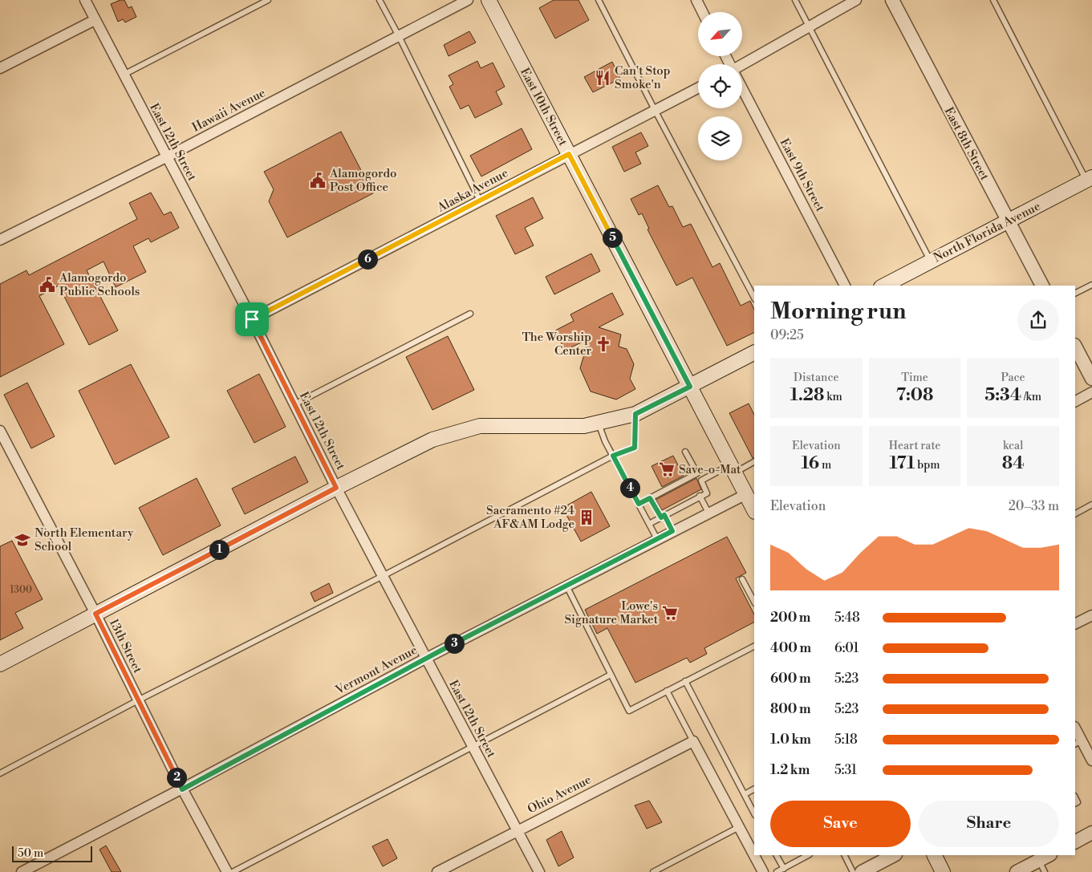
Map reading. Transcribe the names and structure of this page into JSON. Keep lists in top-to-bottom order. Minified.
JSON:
{"streets":{"main road":["East 10th Street","North Florida Avenue"],"street":["Hawaii Avenue","East 12th Street","East 8th Street","East 9th Street","Alaska Avenue","13th Street","Vermont Avenue","Ohio Avenue"]},"crossings":[["East 10th Street","Alaska Avenue"],["East 10th Street","Vermont Avenue"],["Hawaii Avenue","East 12th Street"],["East 12th Street","Alaska Avenue"],["East 12th Street","Vermont Avenue"],["East 12th Street","Ohio Avenue"],["East 8th Street","North Florida Avenue"],["13th Street","Vermont Avenue"]],"places":{"restaurant":["Can't Stop Smoke'n"],"public building":["Alamogordo Post Office","Alamogordo Public Schools"],"church":["The Worship Center"],"supermarket":["Save-o-Mat","Lowe's Signature Market"],"building":["Sacramento #24 AF&AM Lodge"],"school or university":["North Elementary School"]},"house_numbers":["1300"],"scale_bar":"50 m","north":"bottom left","page":{"pins":["5","6","4","1","3","2"],"heading":["Morning run","09:25"],"stats":[["Distance","1.28 km"],["Time","7:08"],["Pace","5:34 /km"],["Elevation","16 m"],["Heart rate","171 bpm"],["kcal","84"]],"chart":["Elevation","20–33 m"],"list":[{"name":"200 m","note":"5:48"},{"name":"400 m","note":"6:01"},{"name":"600 m","note":"5:23"},{"name":"800 m","note":"5:23"},{"name":"1.0 km","note":"5:18"},{"name":"1.2 km","note":"5:31"}],"buttons":["Save","Share"],"scale":"50 m"}}
